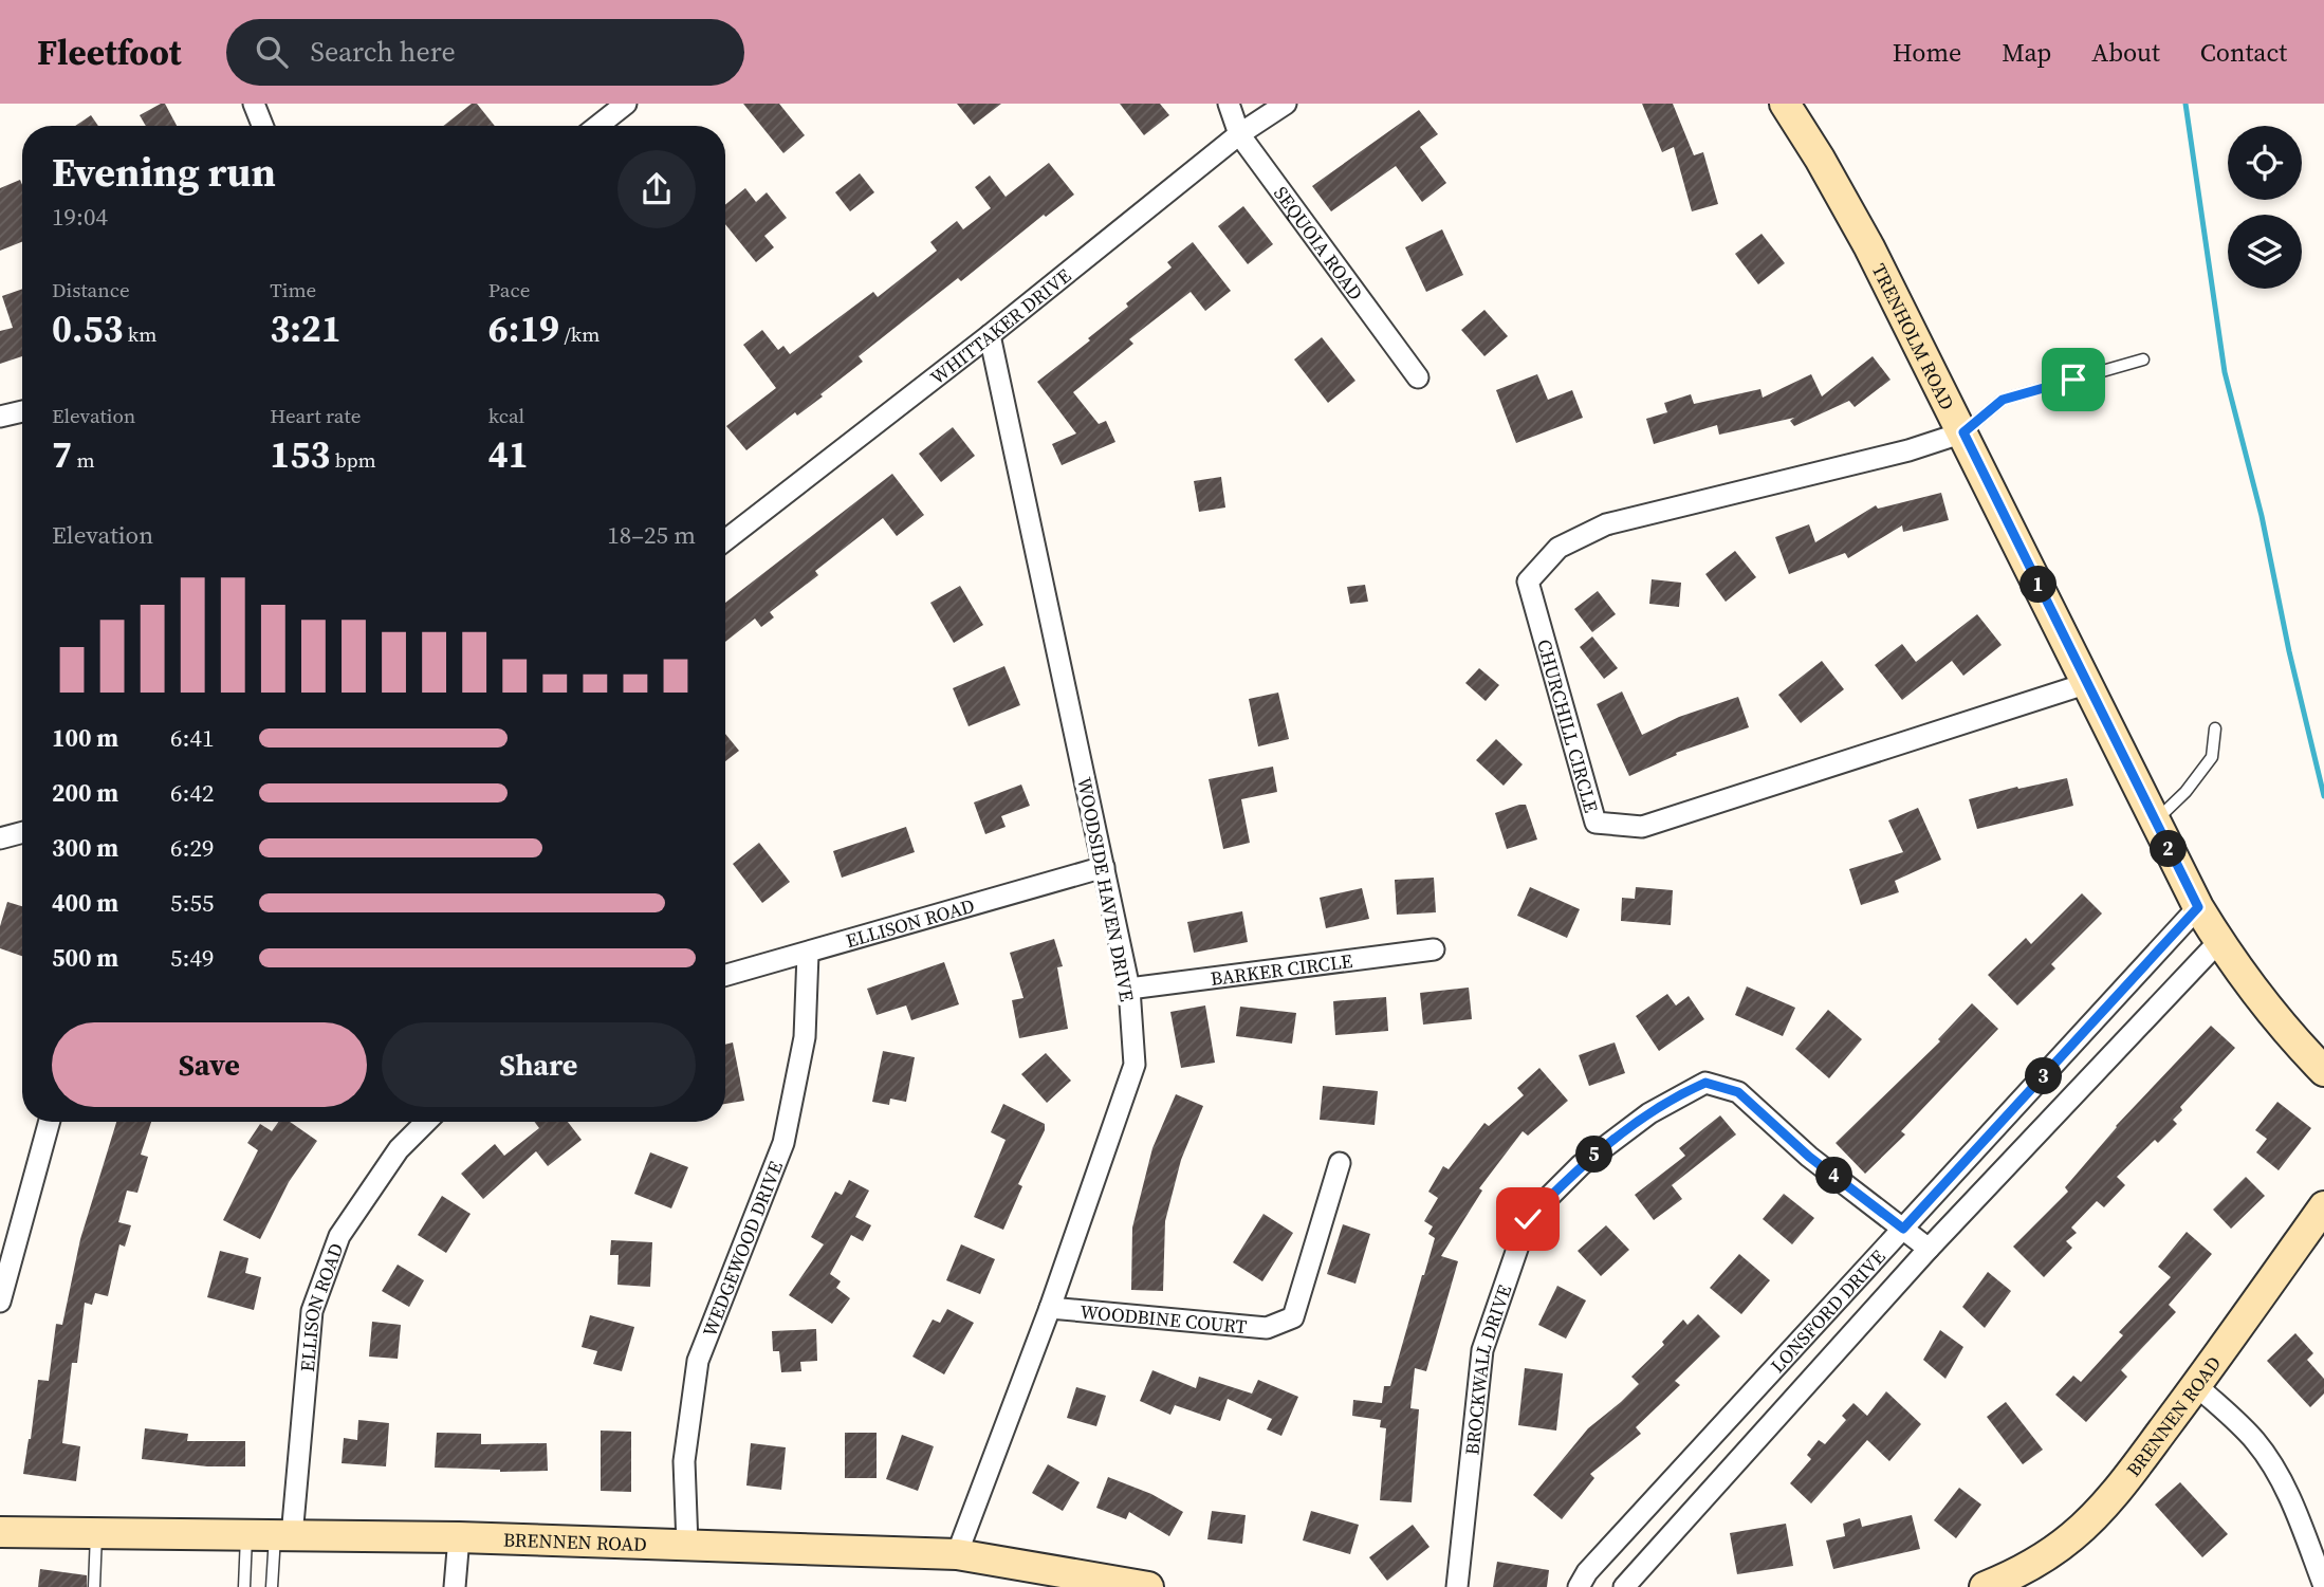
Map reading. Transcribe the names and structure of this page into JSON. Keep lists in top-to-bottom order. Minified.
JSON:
{"streets":{"street":["SEQUOIA ROAD","WHITTAKER DRIVE","TRENHOLM ROAD","CHURCHILL CIRCLE","WOODSIDE HAVEN DRIVE","ELLISON ROAD","BARKER CIRCLE","WEDGEWOOD DRIVE","LONSFORD DRIVE","WOODBINE COURT","BROCKWALL DRIVE","BRENNEN ROAD"]},"crossings":[["SEQUOIA ROAD","WHITTAKER DRIVE"],["WHITTAKER DRIVE","WOODSIDE HAVEN DRIVE"],["TRENHOLM ROAD","CHURCHILL CIRCLE"],["TRENHOLM ROAD","LONSFORD DRIVE"],["WOODSIDE HAVEN DRIVE","ELLISON ROAD"],["WOODSIDE HAVEN DRIVE","BARKER CIRCLE"],["WOODSIDE HAVEN DRIVE","WOODBINE COURT"],["WOODSIDE HAVEN DRIVE","BRENNEN ROAD"],["ELLISON ROAD","WEDGEWOOD DRIVE"],["ELLISON ROAD","BRENNEN ROAD"],["WEDGEWOOD DRIVE","BRENNEN ROAD"],["LONSFORD DRIVE","BROCKWALL DRIVE"]],"page":{"header":"Fleetfoot","search":"Search here","nav":["Home","Map","About","Contact"],"heading":["Evening run","19:04"],"stats":[["Distance","0.53 km"],["Time","3:21"],["Pace","6:19 /km"],["Elevation","7 m"],["Heart rate","153 bpm"],["kcal","41"]],"chart":["Elevation","18–25 m"],"pins":["1","2","3","5","4"],"list":[{"name":"100 m","note":"6:41"},{"name":"200 m","note":"6:42"},{"name":"300 m","note":"6:29"},{"name":"400 m","note":"5:55"},{"name":"500 m","note":"5:49"}],"buttons":["Save","Share"]}}
